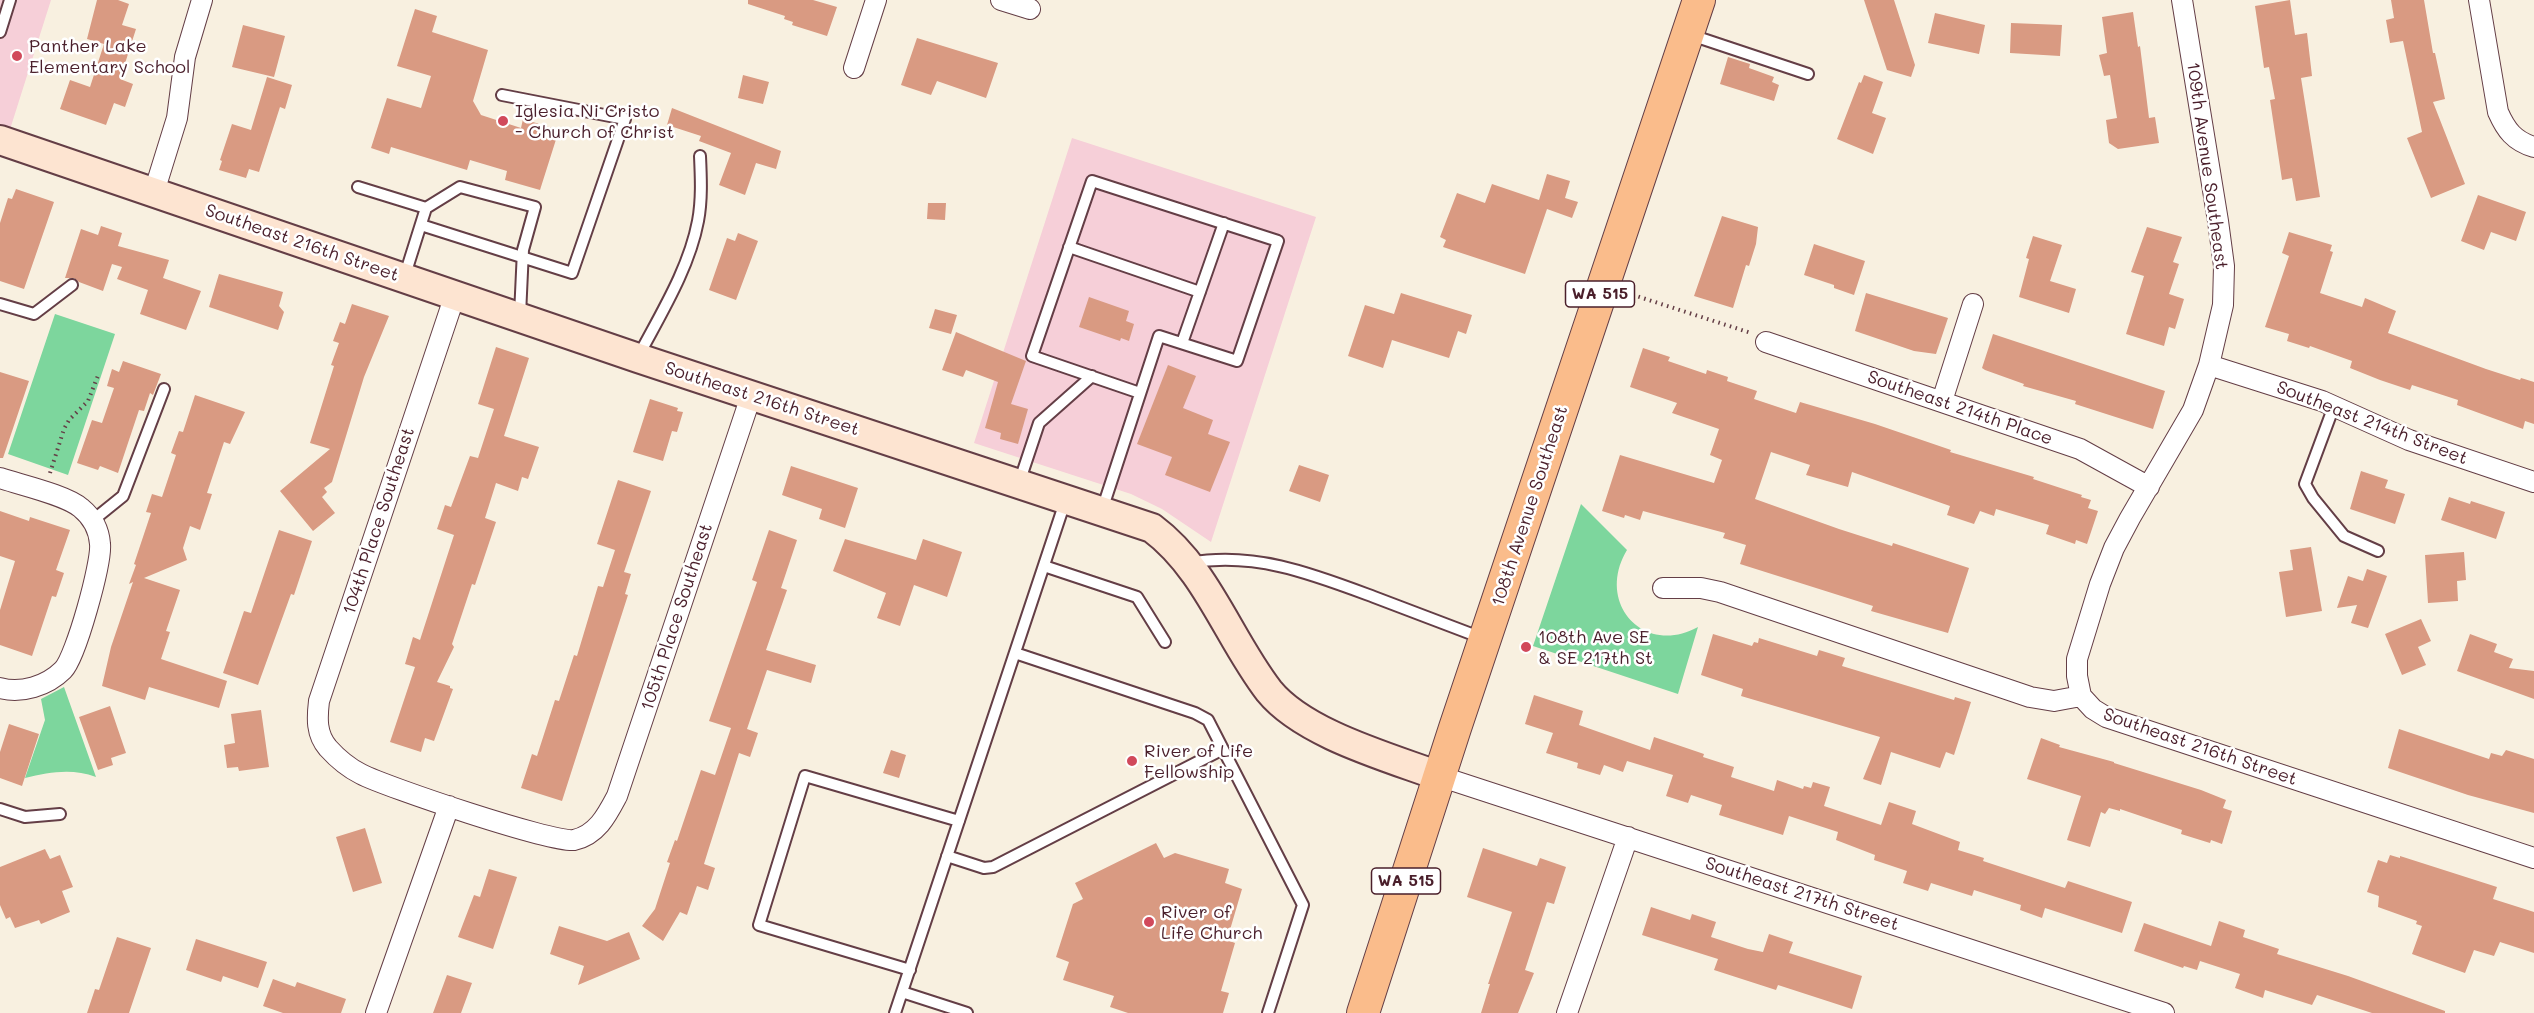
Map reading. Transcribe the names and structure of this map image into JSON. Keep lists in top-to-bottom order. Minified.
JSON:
{"streets":{"main road":["WA 515","108th Avenue Southeast"],"street":["109th Avenue Southeast","Southeast 216th Street","Southeast 214th Place","Southeast 214th Street","104th Place Southeast","105th Place Southeast","Southeast 217th Street"]},"crossings":[["109th Avenue Southeast","Southeast 216th Street"],["109th Avenue Southeast","Southeast 214th Place"],["109th Avenue Southeast","Southeast 214th Street"],["Southeast 216th Street","108th Avenue Southeast"],["Southeast 216th Street","104th Place Southeast"],["Southeast 216th Street","105th Place Southeast"],["Southeast 216th Street","Southeast 217th Street"],["108th Avenue Southeast","Southeast 217th Street"],["104th Place Southeast","105th Place Southeast"]],"places":["Panther Lake Elementary School","Iglesia Ni Cristo - Church of Christ","108th Ave SE & SE 217th St","River of Life Fellowship","River of Life Church"]}
